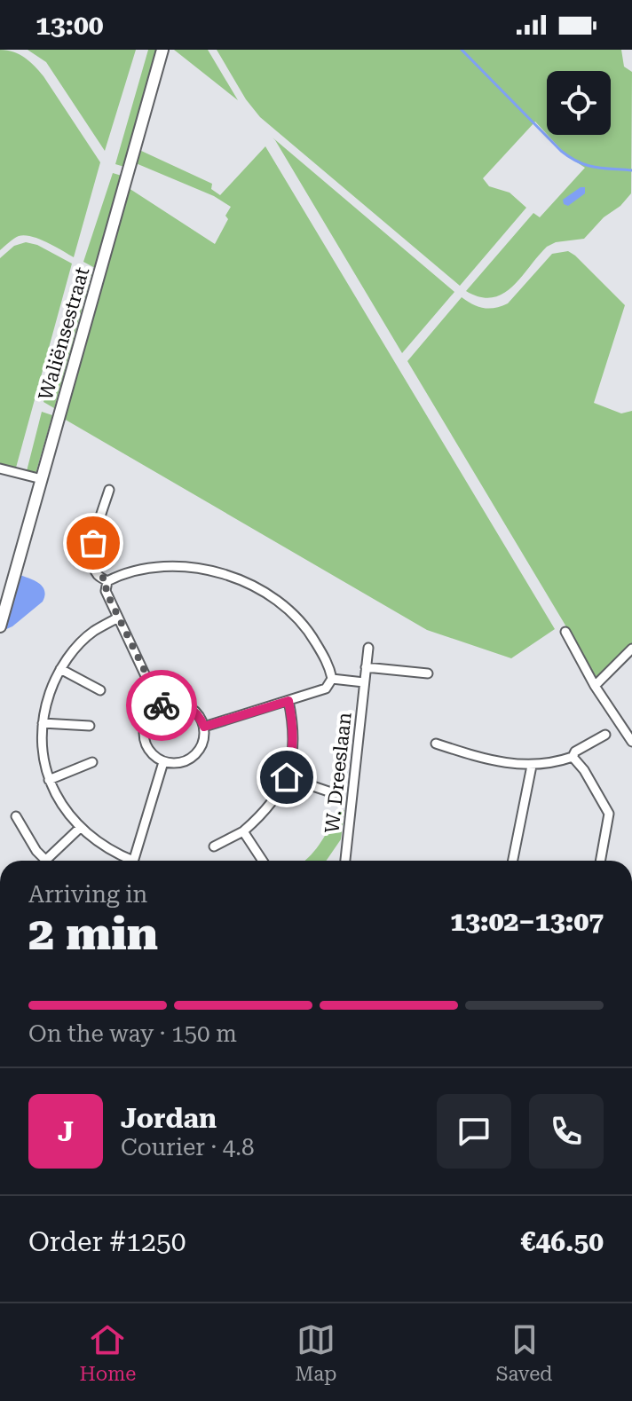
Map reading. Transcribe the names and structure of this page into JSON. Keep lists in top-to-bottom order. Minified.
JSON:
{"streets":{"street":["Waliënsestraat","W. Dreeslaan"]},"page":{"status":"13:00","heading":["2 min","Arriving in","13:02–13:07"],"panel":["Jordan","Courier · 4.8","Order #1250","€46.50"],"bar":"On the way · 150 m","round":"J","tabs":["Home","Map","Saved"]}}
